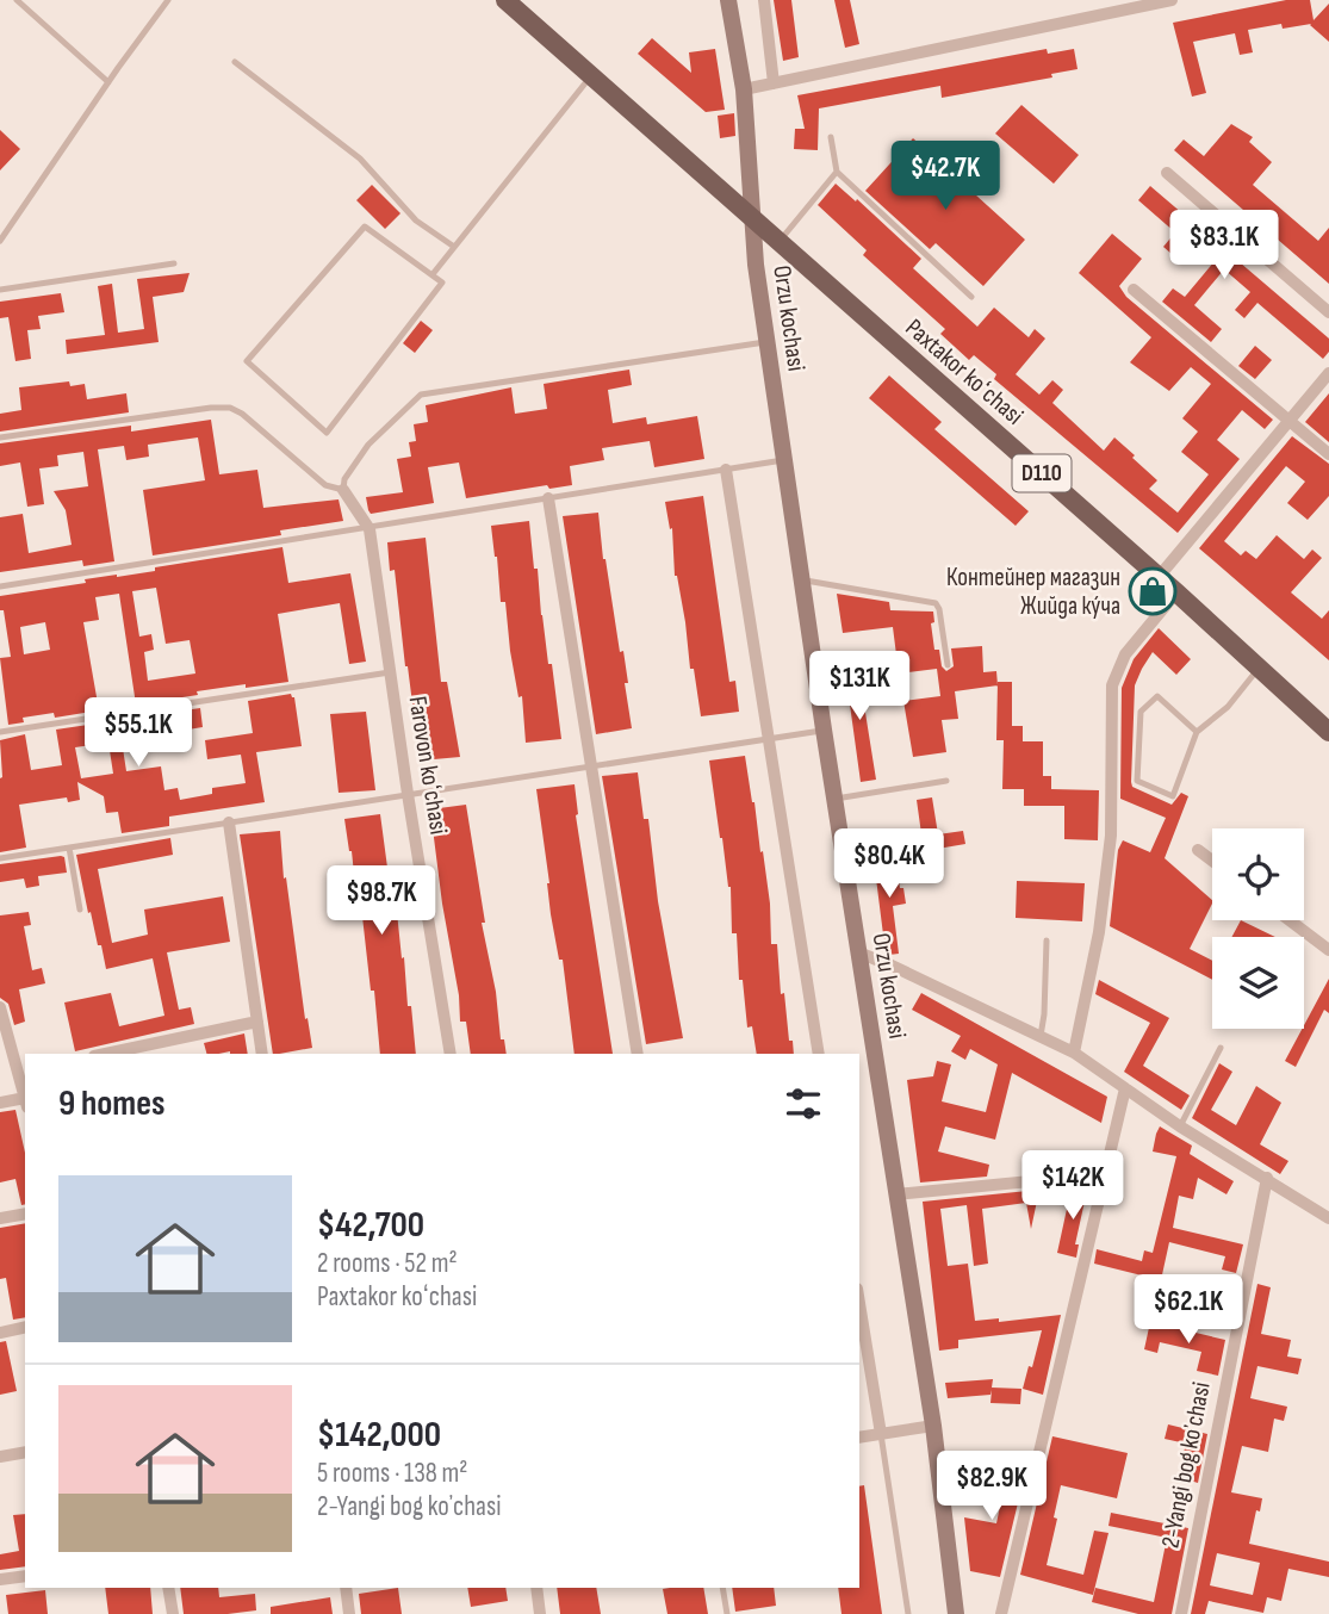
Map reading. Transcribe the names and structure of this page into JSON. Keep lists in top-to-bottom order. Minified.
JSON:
{"streets":{"main road":["Orzu kochasi","Paxtakor koʻchasi","D110"],"street":["Farovon koʻchasi","2-Yangi bog koʼchasi"]},"crossings":[["Orzu kochasi","Paxtakor koʻchasi"],["Orzu kochasi","D110"],["Paxtakor koʻchasi","D110"]],"places":{"shop":["Контейнер магазин Жийда ку́ча"]},"page":{"price":["$42.7K","$83.1K","$131K","$55.1K","$80.4K","$98.7K","$142K","$62.1K","$82.9K"],"heading":"9 homes","list":[{"name":"$42,700","note":"2 rooms · 52 m² · Paxtakor koʻchasi"},{"name":"$142,000","note":"5 rooms · 138 m² · 2-Yangi bog koʼchasi"}]}}
